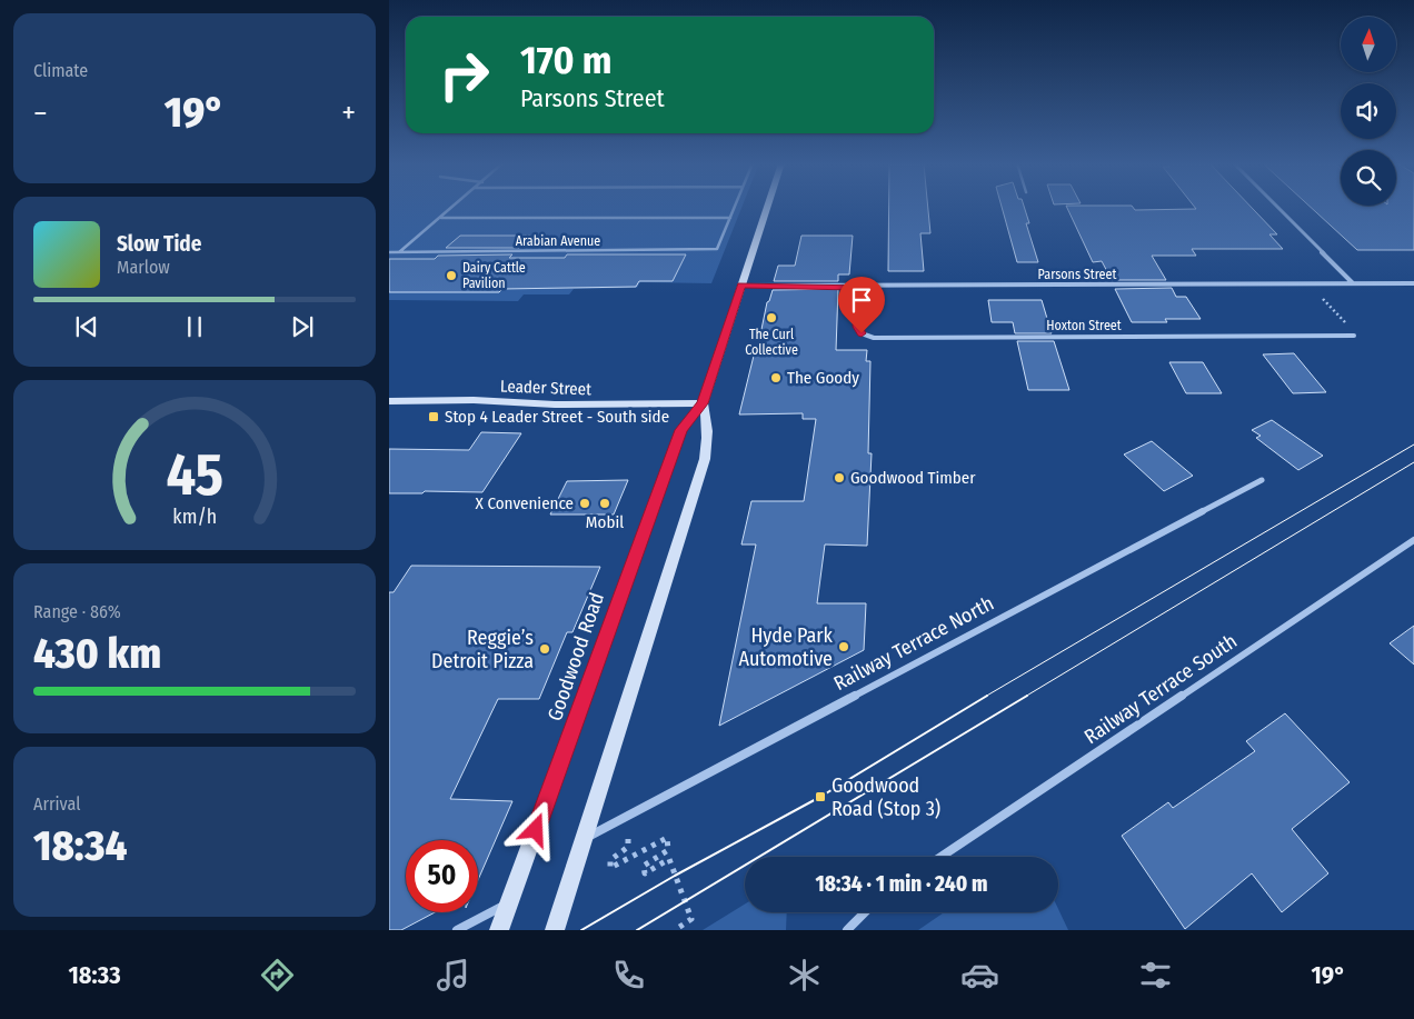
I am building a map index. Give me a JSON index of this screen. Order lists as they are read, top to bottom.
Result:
{
  "streets": {
    "main road": ["Leader Street", "Goodwood Road"],
    "street": [
      "Arabian Avenue",
      "Parsons Street",
      "Hoxton Street",
      "Railway Terrace North",
      "Railway Terrace South"
    ]
  },
  "crossings": [
    ["Parsons Street", "Hoxton Street"],
    ["Parsons Street", "Goodwood Road"],
    ["Leader Street", "Goodwood Road"],
    ["Railway Terrace North", "Goodwood Road"]
  ],
  "places": {
    "other": [
      "Dairy Cattle Pavilion",
      "The Curl Collective",
      "The Goody",
      "Goodwood Timber",
      "X Convenience",
      "Mobil",
      "Hyde Park Automotive",
      "Reggie’s Detroit Pizza"
    ],
    "transit": ["Stop 4 Leader Street - South side", "Goodwood Road (Stop 3)"]
  },
  "north": "top",
  "page": {
    "tile": [
      "Climate",
      ["Range · 86%", "430 km"],
      ["Arrival", "18:34"]
    ],
    "turn": ["170 m", "Parsons Street"],
    "heat": ["−", "19°", "+"],
    "song": ["Slow Tide", "Marlow"],
    "limit": "50",
    "trip": "18:34 · 1 min · 240 m",
    "tabs": ["18:33", "19°"],
    "gauge": ["45", "km/h"]
  }
}
